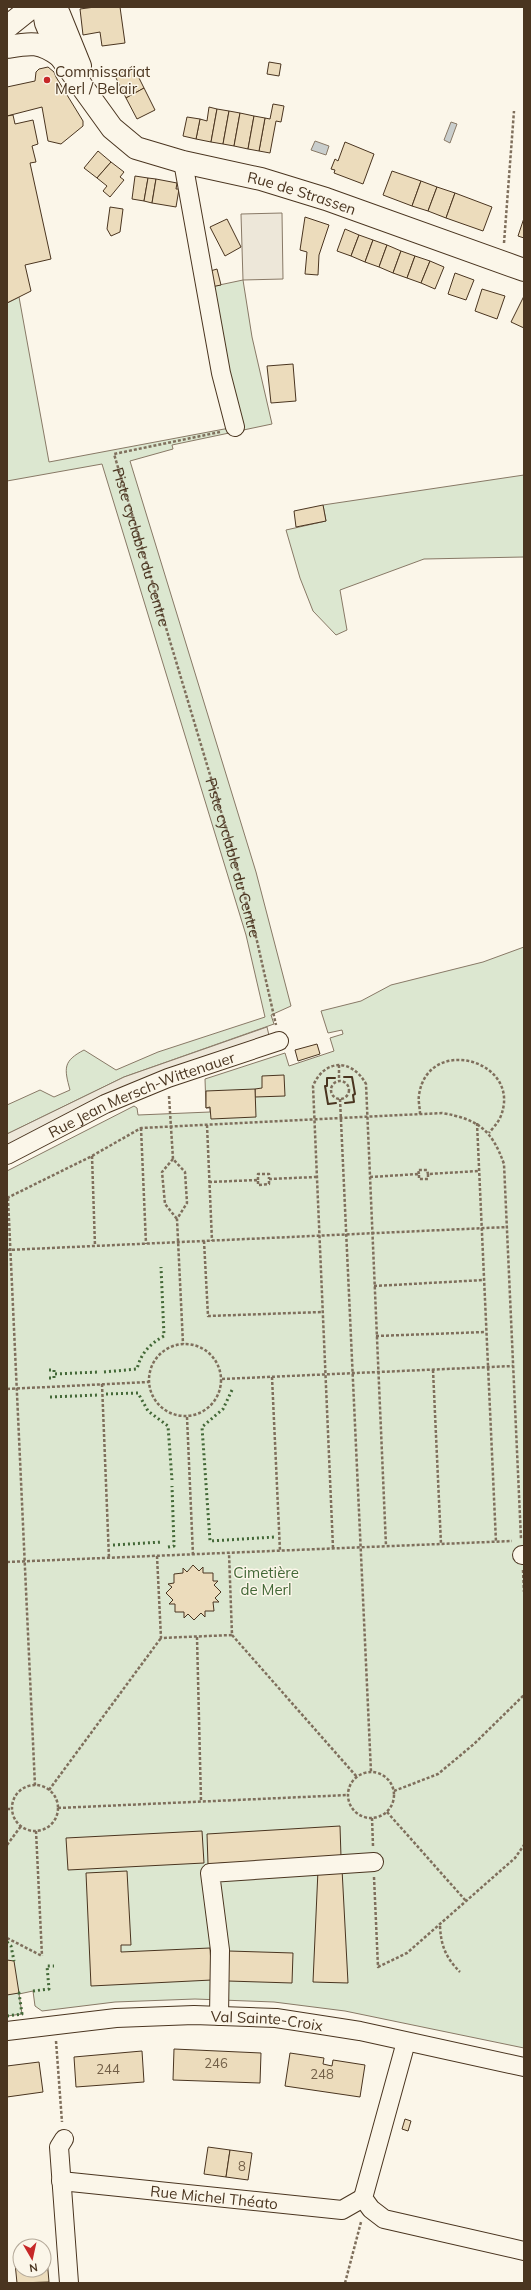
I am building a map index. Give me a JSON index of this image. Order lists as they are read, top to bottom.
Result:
{
  "streets": {
    "main road": ["Rue de Strassen"],
    "street": ["Rue Jean Mersch-Wittenauer", "Val Sainte-Croix", "Rue Michel Théato"],
    "path": ["Piste cyclable du Centre"]
  },
  "parks": ["Cimetière de Merl"],
  "places": ["Commissariat Merl / Belair"],
  "house_numbers": [
    "246",
    "244",
    "248",
    "8"
  ],
  "north": "bottom"
}
